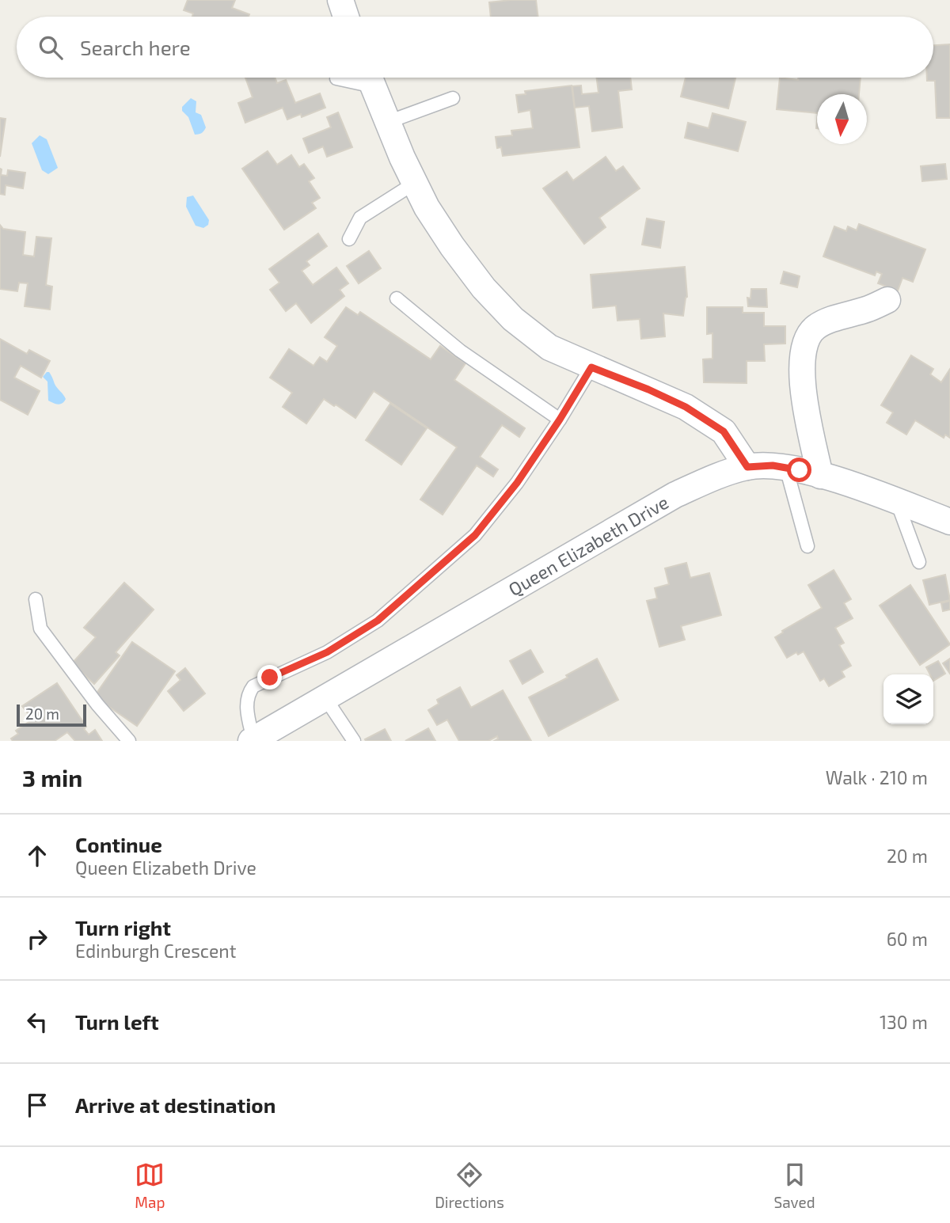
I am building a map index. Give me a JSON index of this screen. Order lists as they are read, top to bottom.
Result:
{
  "streets": {
    "street": ["Queen Elizabeth Drive"]
  },
  "scale_bar": "20 m",
  "north": "bottom",
  "page": {
    "search": "Search here",
    "scale": "20 m",
    "heading": ["3 min", "Walk · 210 m"],
    "list": [
      ["Continue", "Queen Elizabeth Drive", "20 m"],
      ["Turn right", "Edinburgh Crescent", "60 m"],
      ["Turn left", "130 m"],
      "Arrive at destination"
    ],
    "nav": ["Map", "Directions", "Saved"]
  }
}
